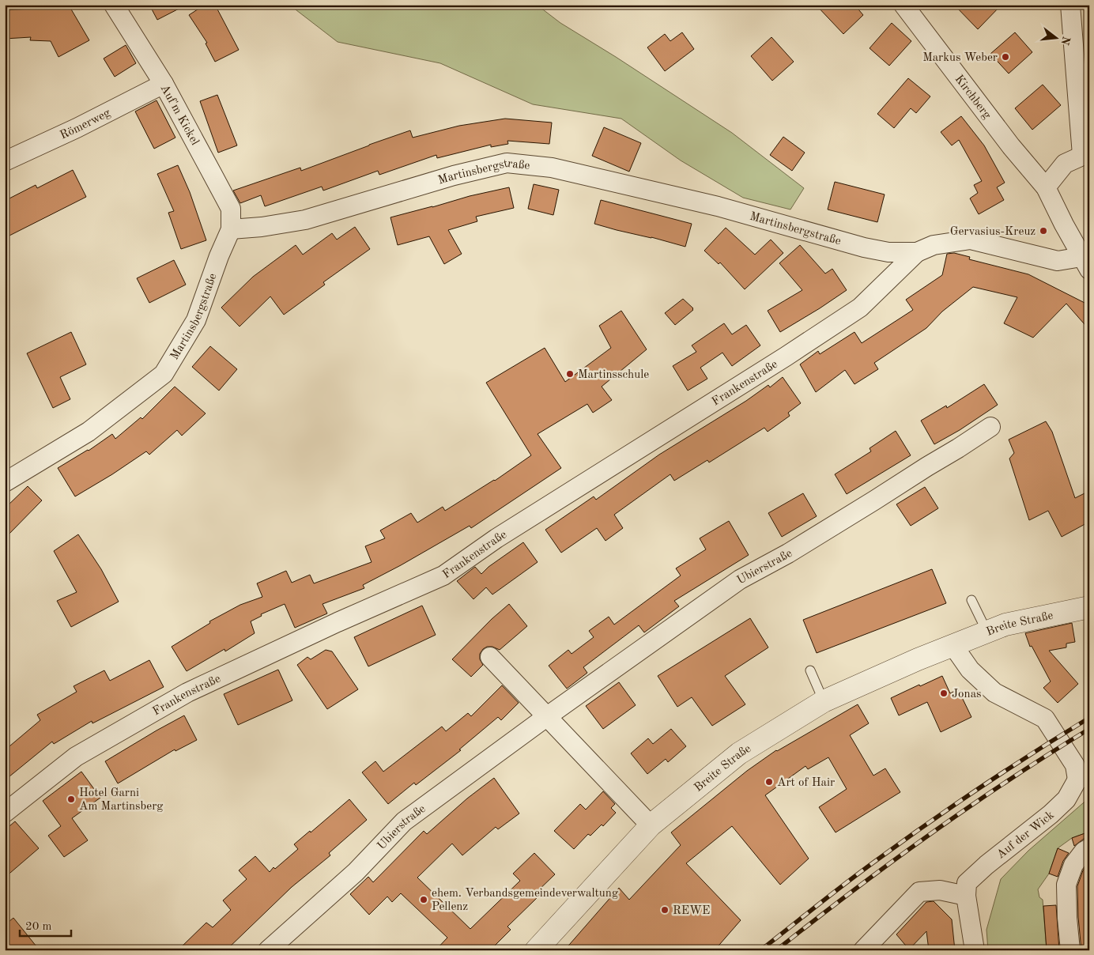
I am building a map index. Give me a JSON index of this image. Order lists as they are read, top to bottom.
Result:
{
  "streets": {
    "street": [
      "Kirchberg",
      "Auf'm Kickel",
      "Römerweg",
      "Martinsbergstraße",
      "Frankenstraße",
      "Ubierstraße",
      "Breite Straße",
      "Auf der Wick"
    ]
  },
  "crossings": [
    ["Kirchberg", "Martinsbergstraße"],
    ["Auf'm Kickel", "Römerweg"],
    ["Auf'm Kickel", "Martinsbergstraße"],
    ["Martinsbergstraße", "Frankenstraße"]
  ],
  "places": [
    "Markus Weber",
    "Gervasius-Kreuz",
    "Martinsschule",
    "Jonas",
    "Art of Hair",
    "Hotel Garni Am Martinsberg",
    "ehem. Verbandsgemeindeverwaltung Pellenz",
    "REWE"
  ],
  "scale_bar": "20 m",
  "north": "right"
}
